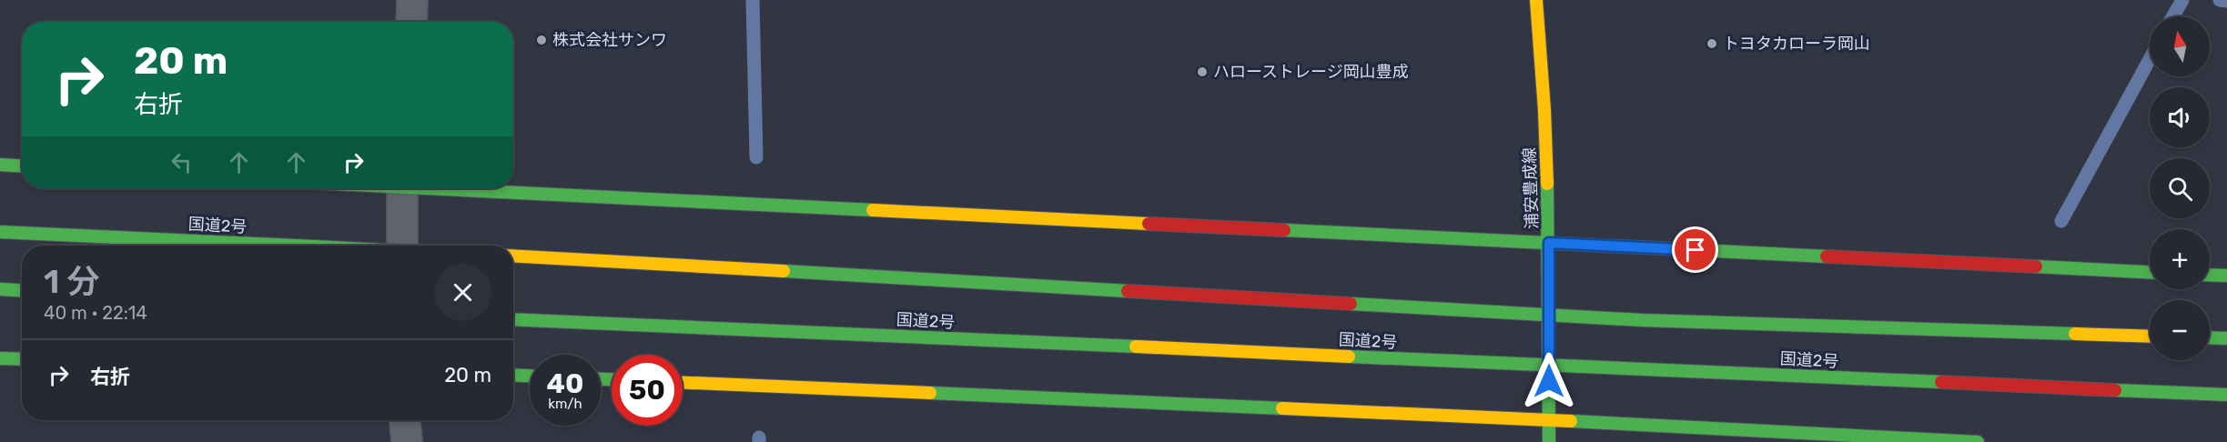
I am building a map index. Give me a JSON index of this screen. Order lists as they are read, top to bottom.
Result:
{
  "streets": {
    "main road": ["浦安豊成線", "国道2号"]
  },
  "places": ["株式会社サンワ", "トヨタカローラ岡山", "ハローストレージ岡山豊成"],
  "north": "top",
  "page": {
    "map_buttons": ["+", "−"],
    "turn": ["20 m", "右折"],
    "heading": ["1 分", "40 m · 22:14"],
    "list": [
      {
        "name": "右折",
        "value": "20 m"
      }
    ],
    "speed": "40 km/h",
    "limit": "50"
  }
}
